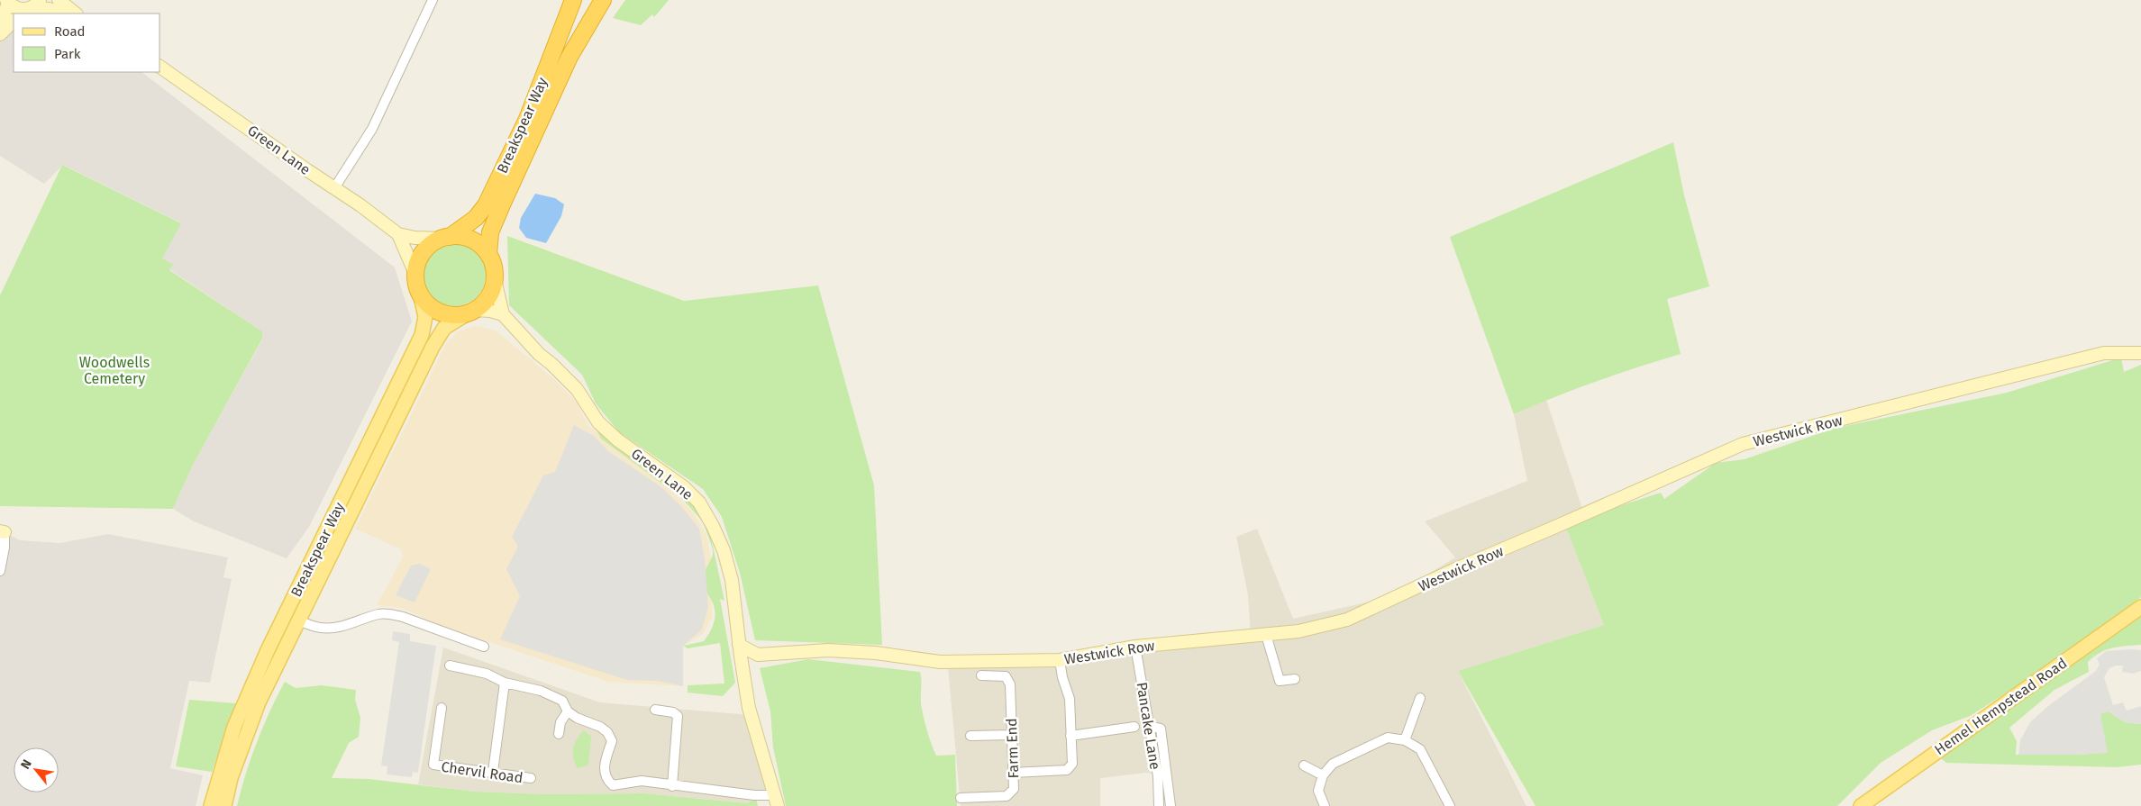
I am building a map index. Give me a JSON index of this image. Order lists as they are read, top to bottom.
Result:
{
  "streets": {
    "highway": ["Breakspear Way"],
    "main road": ["Hemel Hempstead Road"],
    "street": [
      "Green Lane",
      "Westwick Row",
      "Pancake Lane",
      "Farm End",
      "Chervil Road"
    ]
  },
  "crossings": [
    ["Breakspear Way", "Green Lane"],
    ["Westwick Row", "Pancake Lane"]
  ],
  "parks": ["Woodwells Cemetery"],
  "legend": ["Road", "Park"],
  "north": "top left"
}
